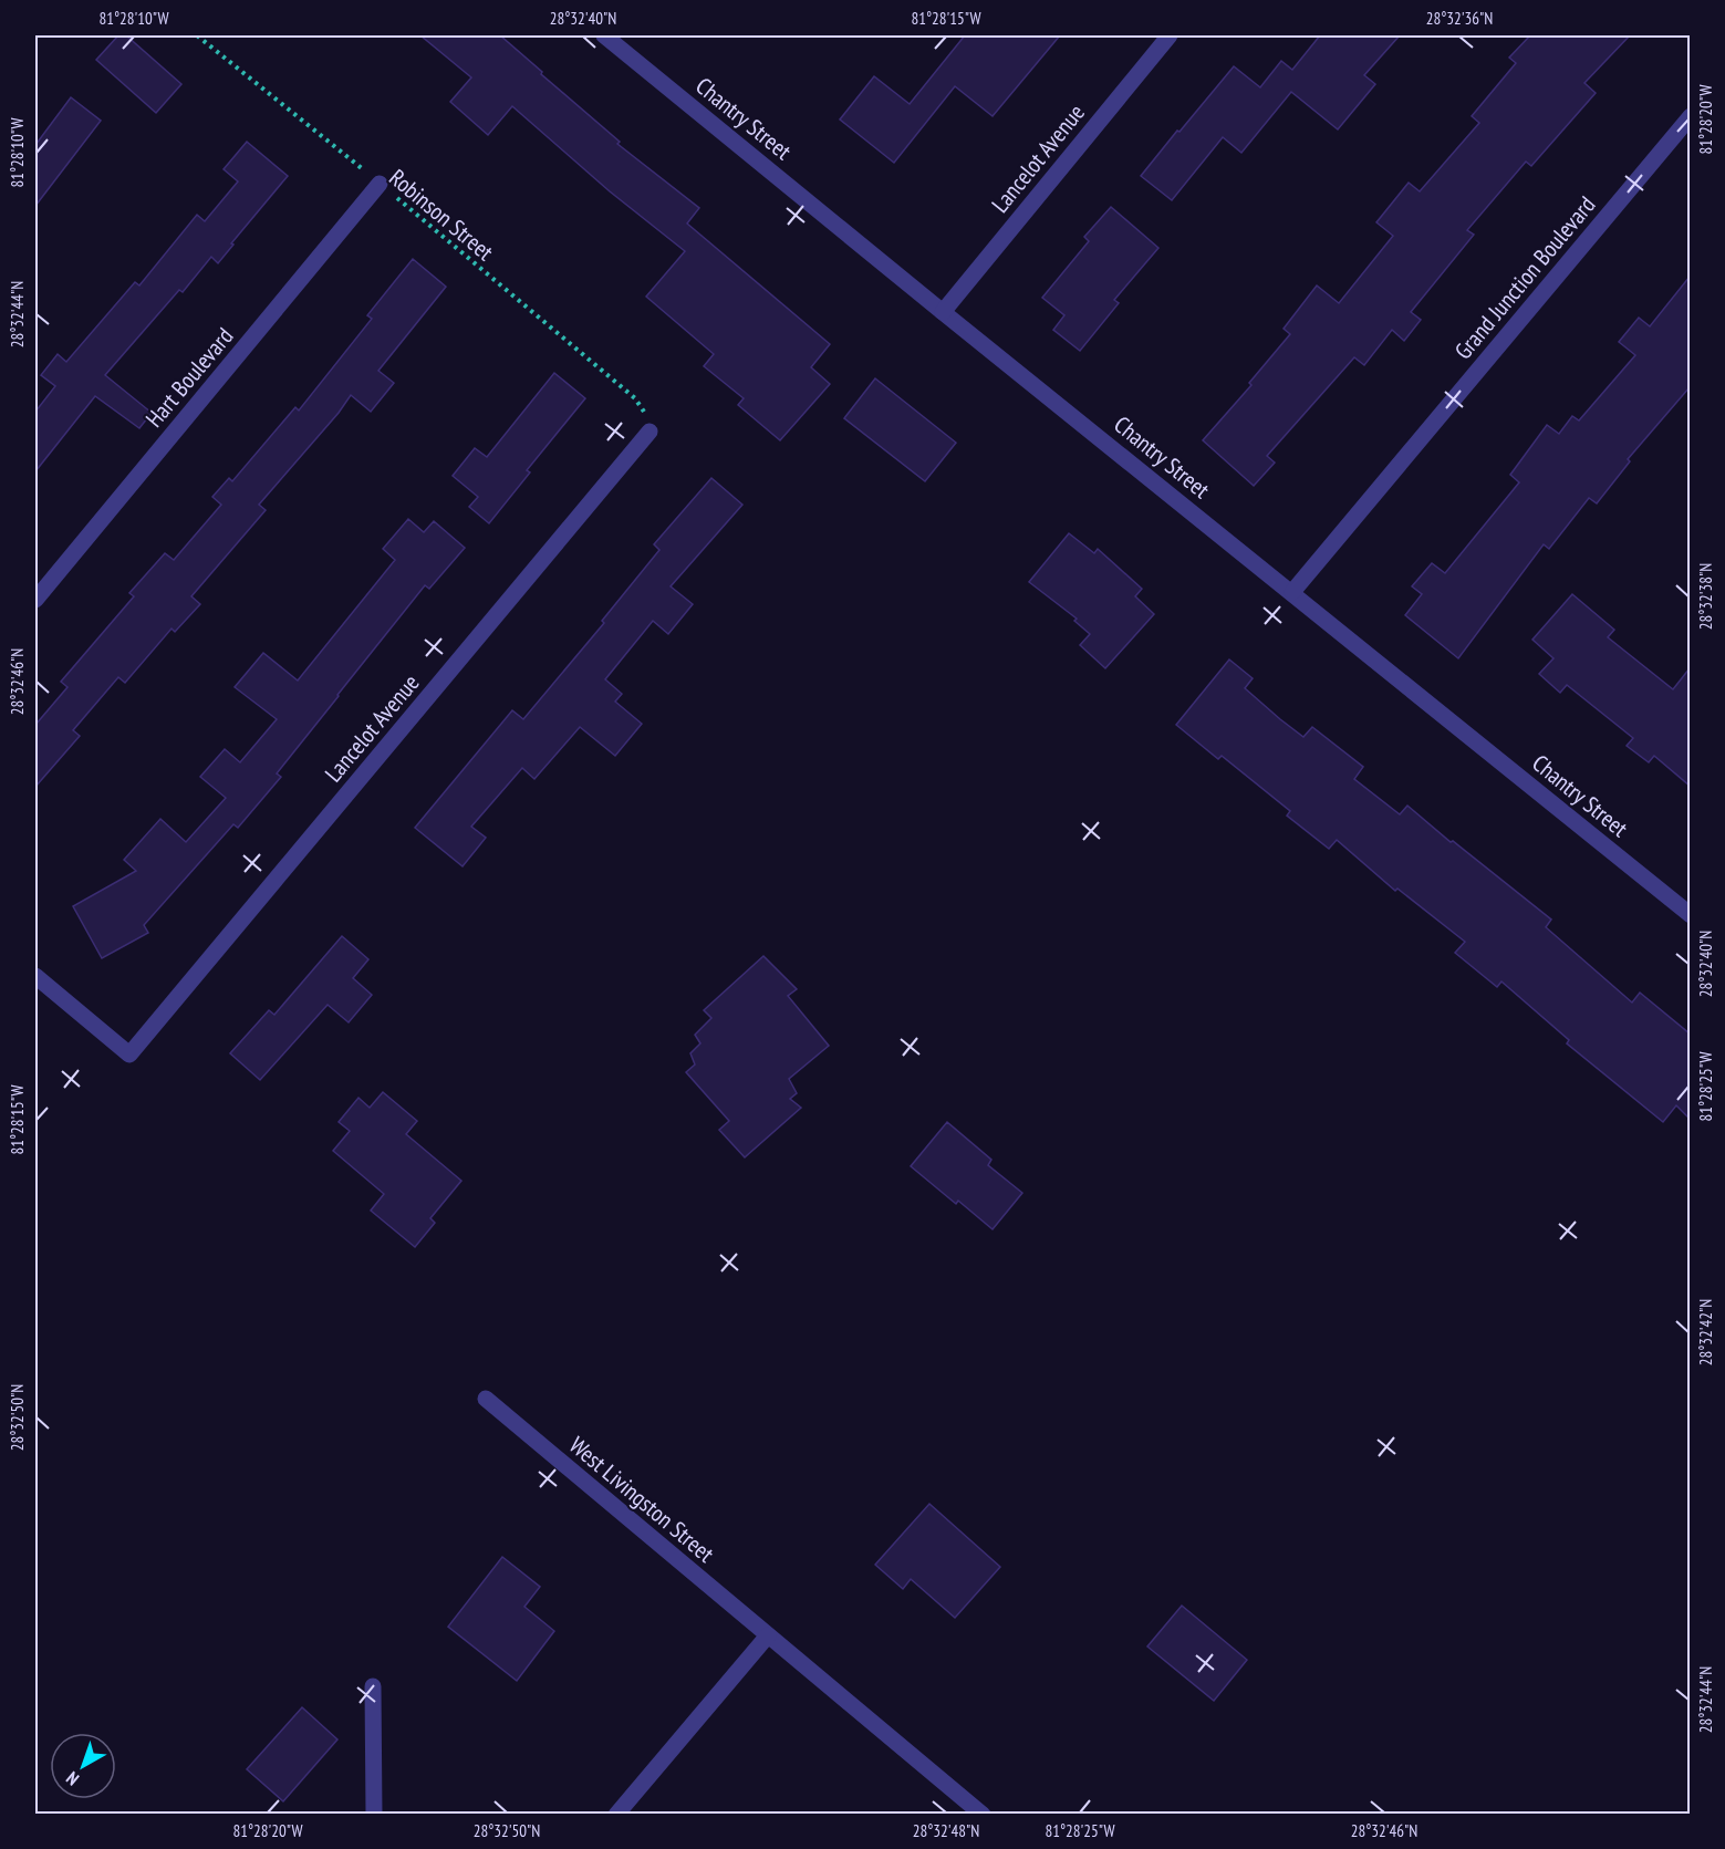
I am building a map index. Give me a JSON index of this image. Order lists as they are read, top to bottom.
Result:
{
  "streets": {
    "street": [
      "Chantry Street",
      "Lancelot Avenue",
      "Grand Junction Boulevard",
      "Hart Boulevard",
      "West Livingston Street"
    ],
    "path": ["Robinson Street"]
  },
  "crossings": [
    ["Chantry Street", "Lancelot Avenue"],
    ["Chantry Street", "Grand Junction Boulevard"],
    ["Lancelot Avenue", "Robinson Street"],
    ["Robinson Street", "Hart Boulevard"]
  ],
  "north": "bottom left",
  "coordinates": [
    "81°28'10\"W",
    "28°32'40\"N",
    "81°28'15\"W",
    "28°32'36\"N",
    "81°28'20\"W",
    "28°32'44\"N",
    "28°32'38\"N",
    "28°32'46\"N",
    "81°28'25\"W",
    "28°32'42\"N",
    "28°32'50\"N",
    "28°32'48\"N"
  ]
}
